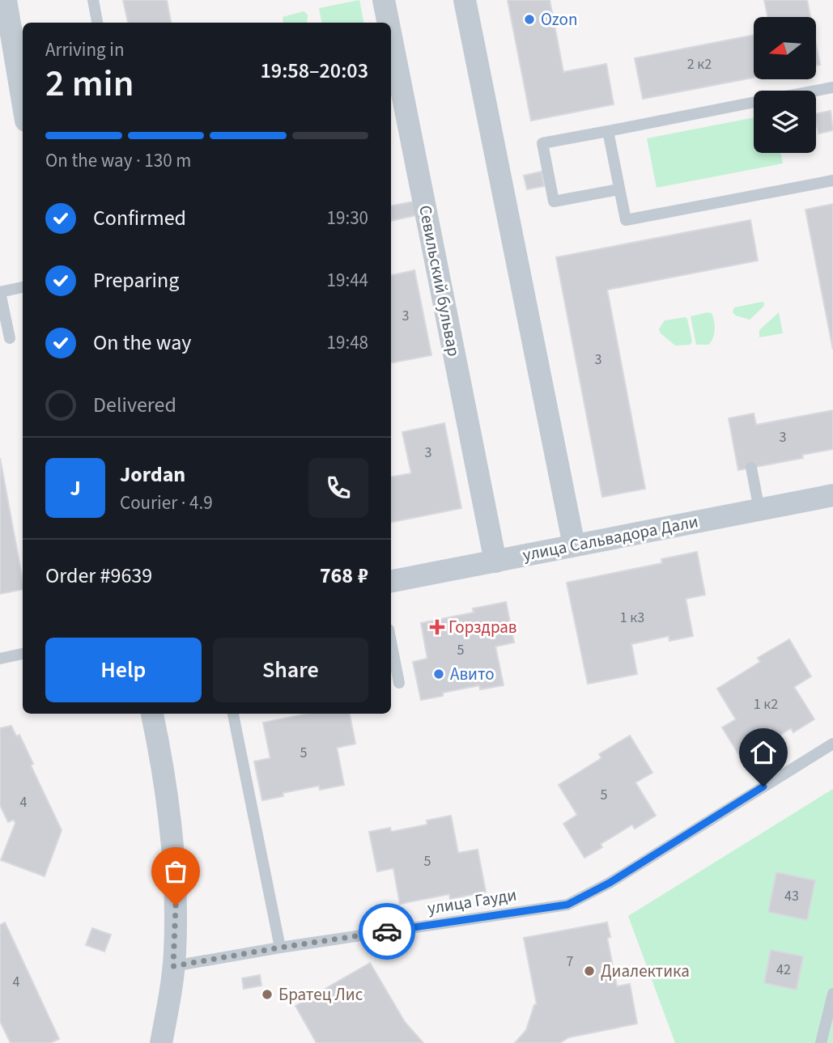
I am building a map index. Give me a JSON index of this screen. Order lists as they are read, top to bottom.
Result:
{
  "streets": {
    "street": ["Севильский бульвар", "улица Сальвадора Дали"],
    "lane": ["улица Гауди"]
  },
  "crossings": [
    ["Севильский бульвар", "улица Сальвадора Дали"]
  ],
  "places": {
    "other": [
      "Ozon",
      "Авито",
      "Диалектика",
      "Братец Лис"
    ],
    "health": ["Горздрав"]
  },
  "house_numbers": [
    "2 к2",
    "3",
    "3",
    "3",
    "3",
    "1 к3",
    "5",
    "1 к2",
    "5",
    "5",
    "4",
    "5",
    "43",
    "7",
    "42",
    "4"
  ],
  "north": "left",
  "page": {
    "heading": ["2 min", "Arriving in", "19:58–20:03"],
    "panel": [
      "Jordan",
      "Courier · 4.9",
      "Order #9639",
      "768 ₽"
    ],
    "bar": "On the way · 130 m",
    "list": [
      ["Confirmed", "19:30"],
      ["Preparing", "19:44"],
      ["On the way", "19:48"],
      "Delivered"
    ],
    "round": "J",
    "buttons": ["Help", "Share"]
  }
}
